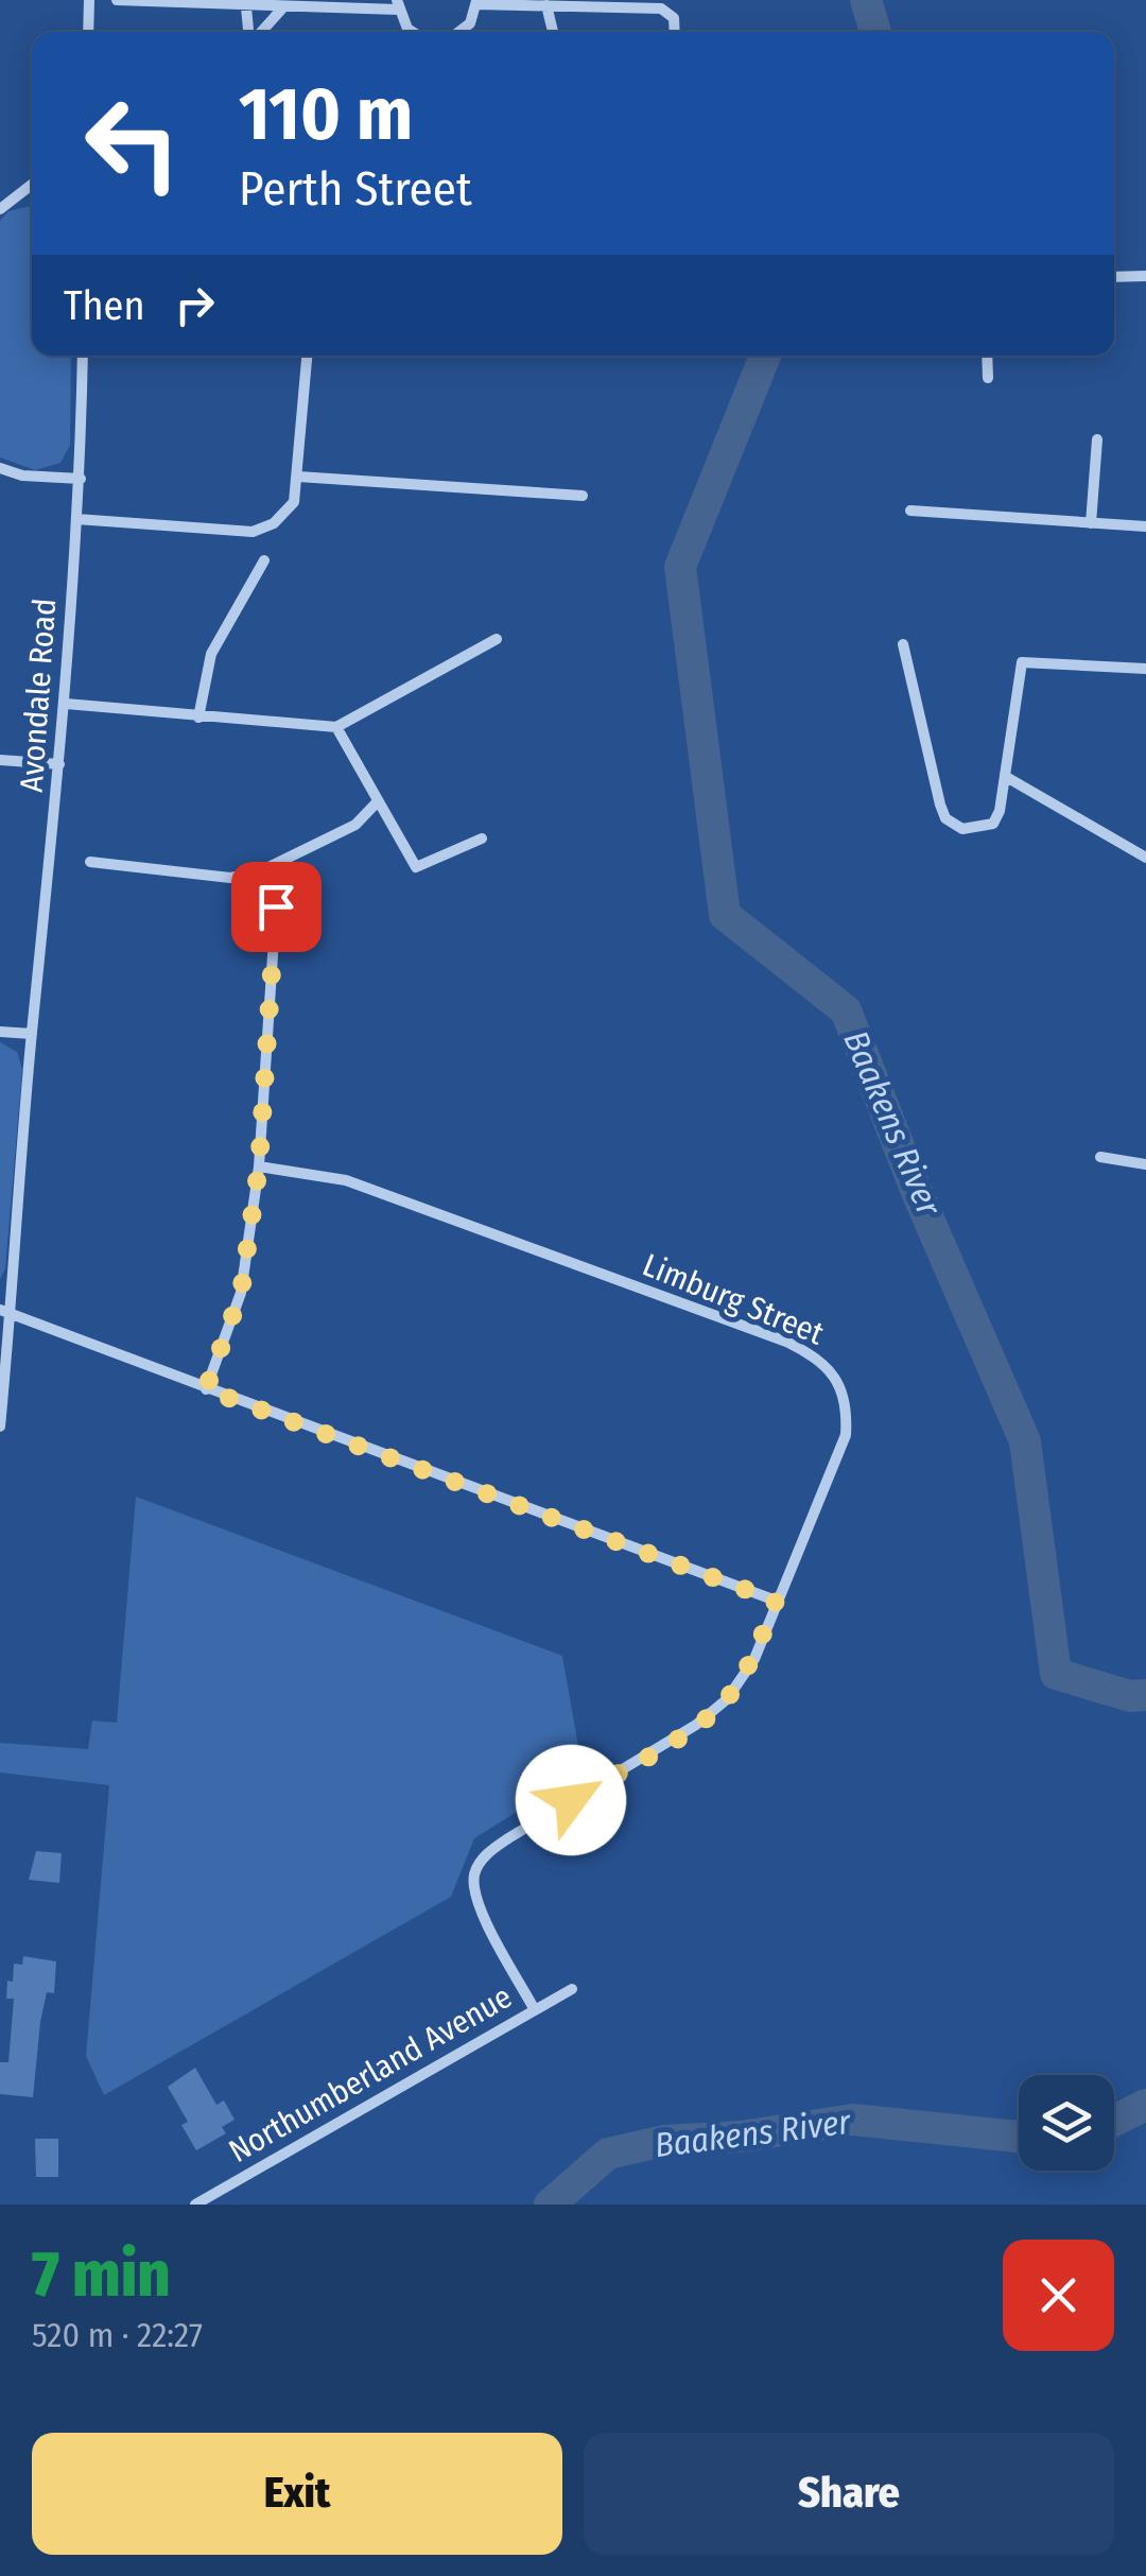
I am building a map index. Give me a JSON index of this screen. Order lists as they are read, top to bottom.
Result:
{
  "streets": {
    "street": ["Avondale Road", "Limburg Street", "Northumberland Avenue"]
  },
  "crossings": [
    ["Limburg Street", "Northumberland Avenue"]
  ],
  "water": ["Baakens River"],
  "page": {
    "turn": ["110 m", "Perth Street"],
    "then": "Then",
    "heading": ["7 min", "520 m · 22:27"],
    "buttons": ["Exit", "Share"]
  }
}
